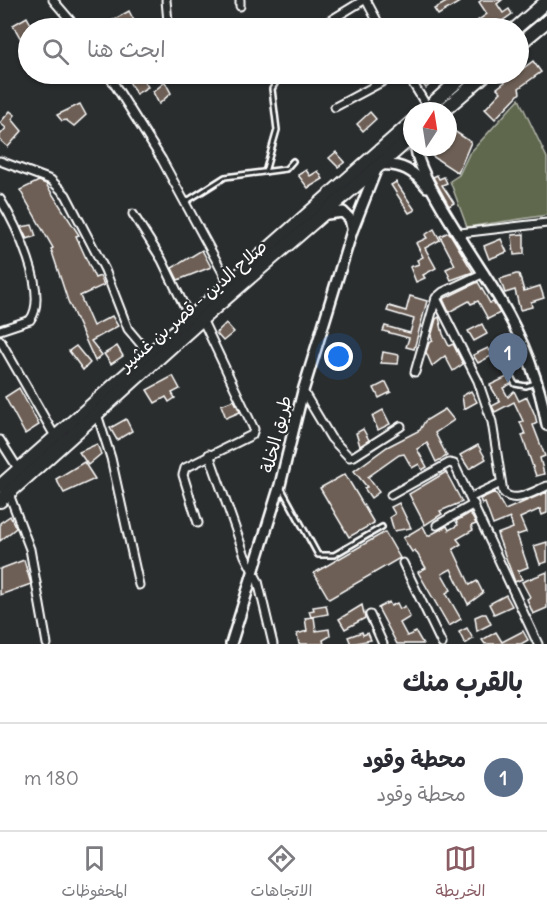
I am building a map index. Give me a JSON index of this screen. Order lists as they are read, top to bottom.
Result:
{
  "streets": {
    "highway": ["صلاح الدين - قصر بن غشير"],
    "street": ["طريق الخلة"]
  },
  "crossings": [
    ["صلاح الدين - قصر بن غشير", "طريق الخلة"]
  ],
  "north": "top",
  "page": {
    "search": "ابحث هنا",
    "pins": "1",
    "heading": "بالقرب منك",
    "list": [
      {
        "mark": "1",
        "name": "محطة وقود",
        "note": "محطة وقود",
        "value": "180 m"
      }
    ],
    "nav": ["الخريطة", "الاتجاهات", "المحفوظات"]
  }
}
